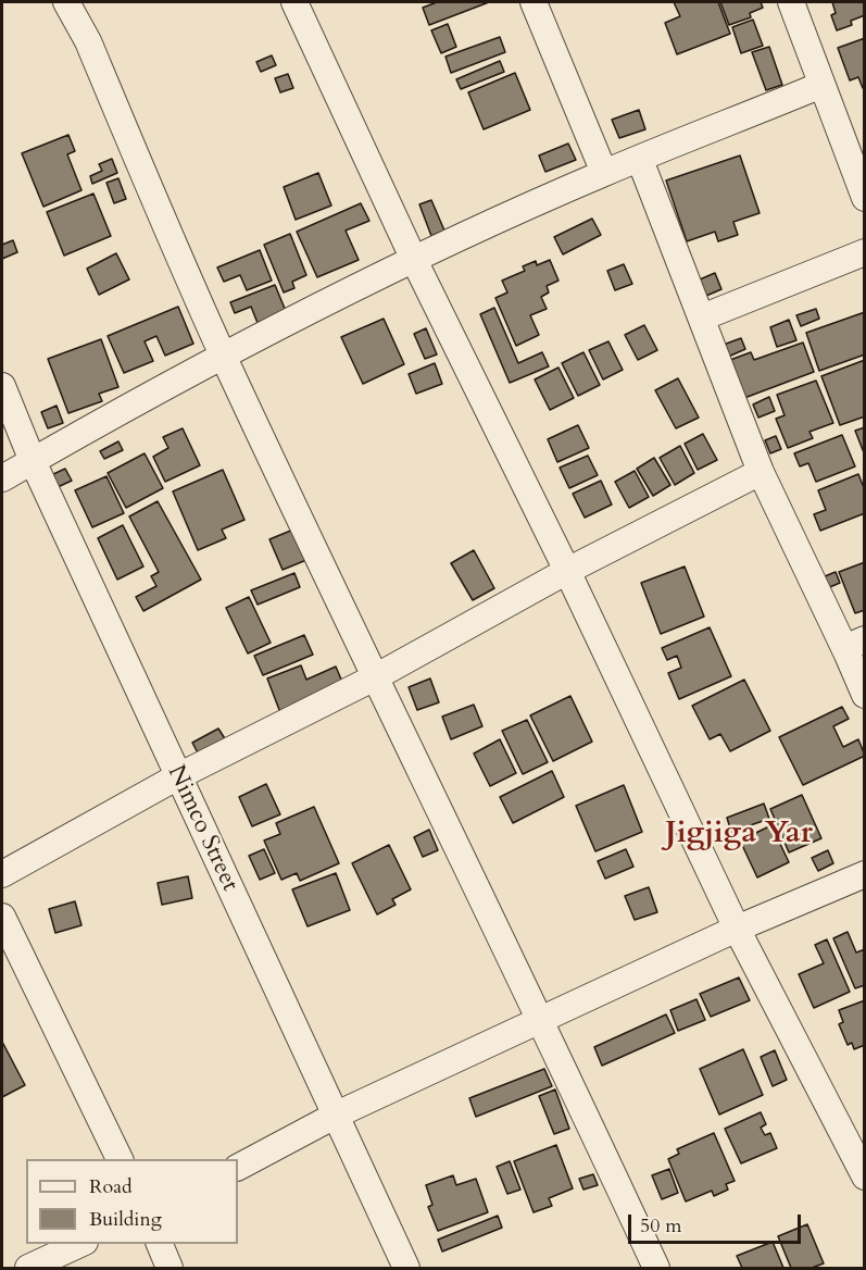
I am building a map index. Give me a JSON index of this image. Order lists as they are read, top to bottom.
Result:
{
  "streets": {
    "street": ["Nimco Street"]
  },
  "districts": ["Jigjiga Yar"],
  "legend": ["Road", "Building"],
  "scale_bar": "50 m"
}
